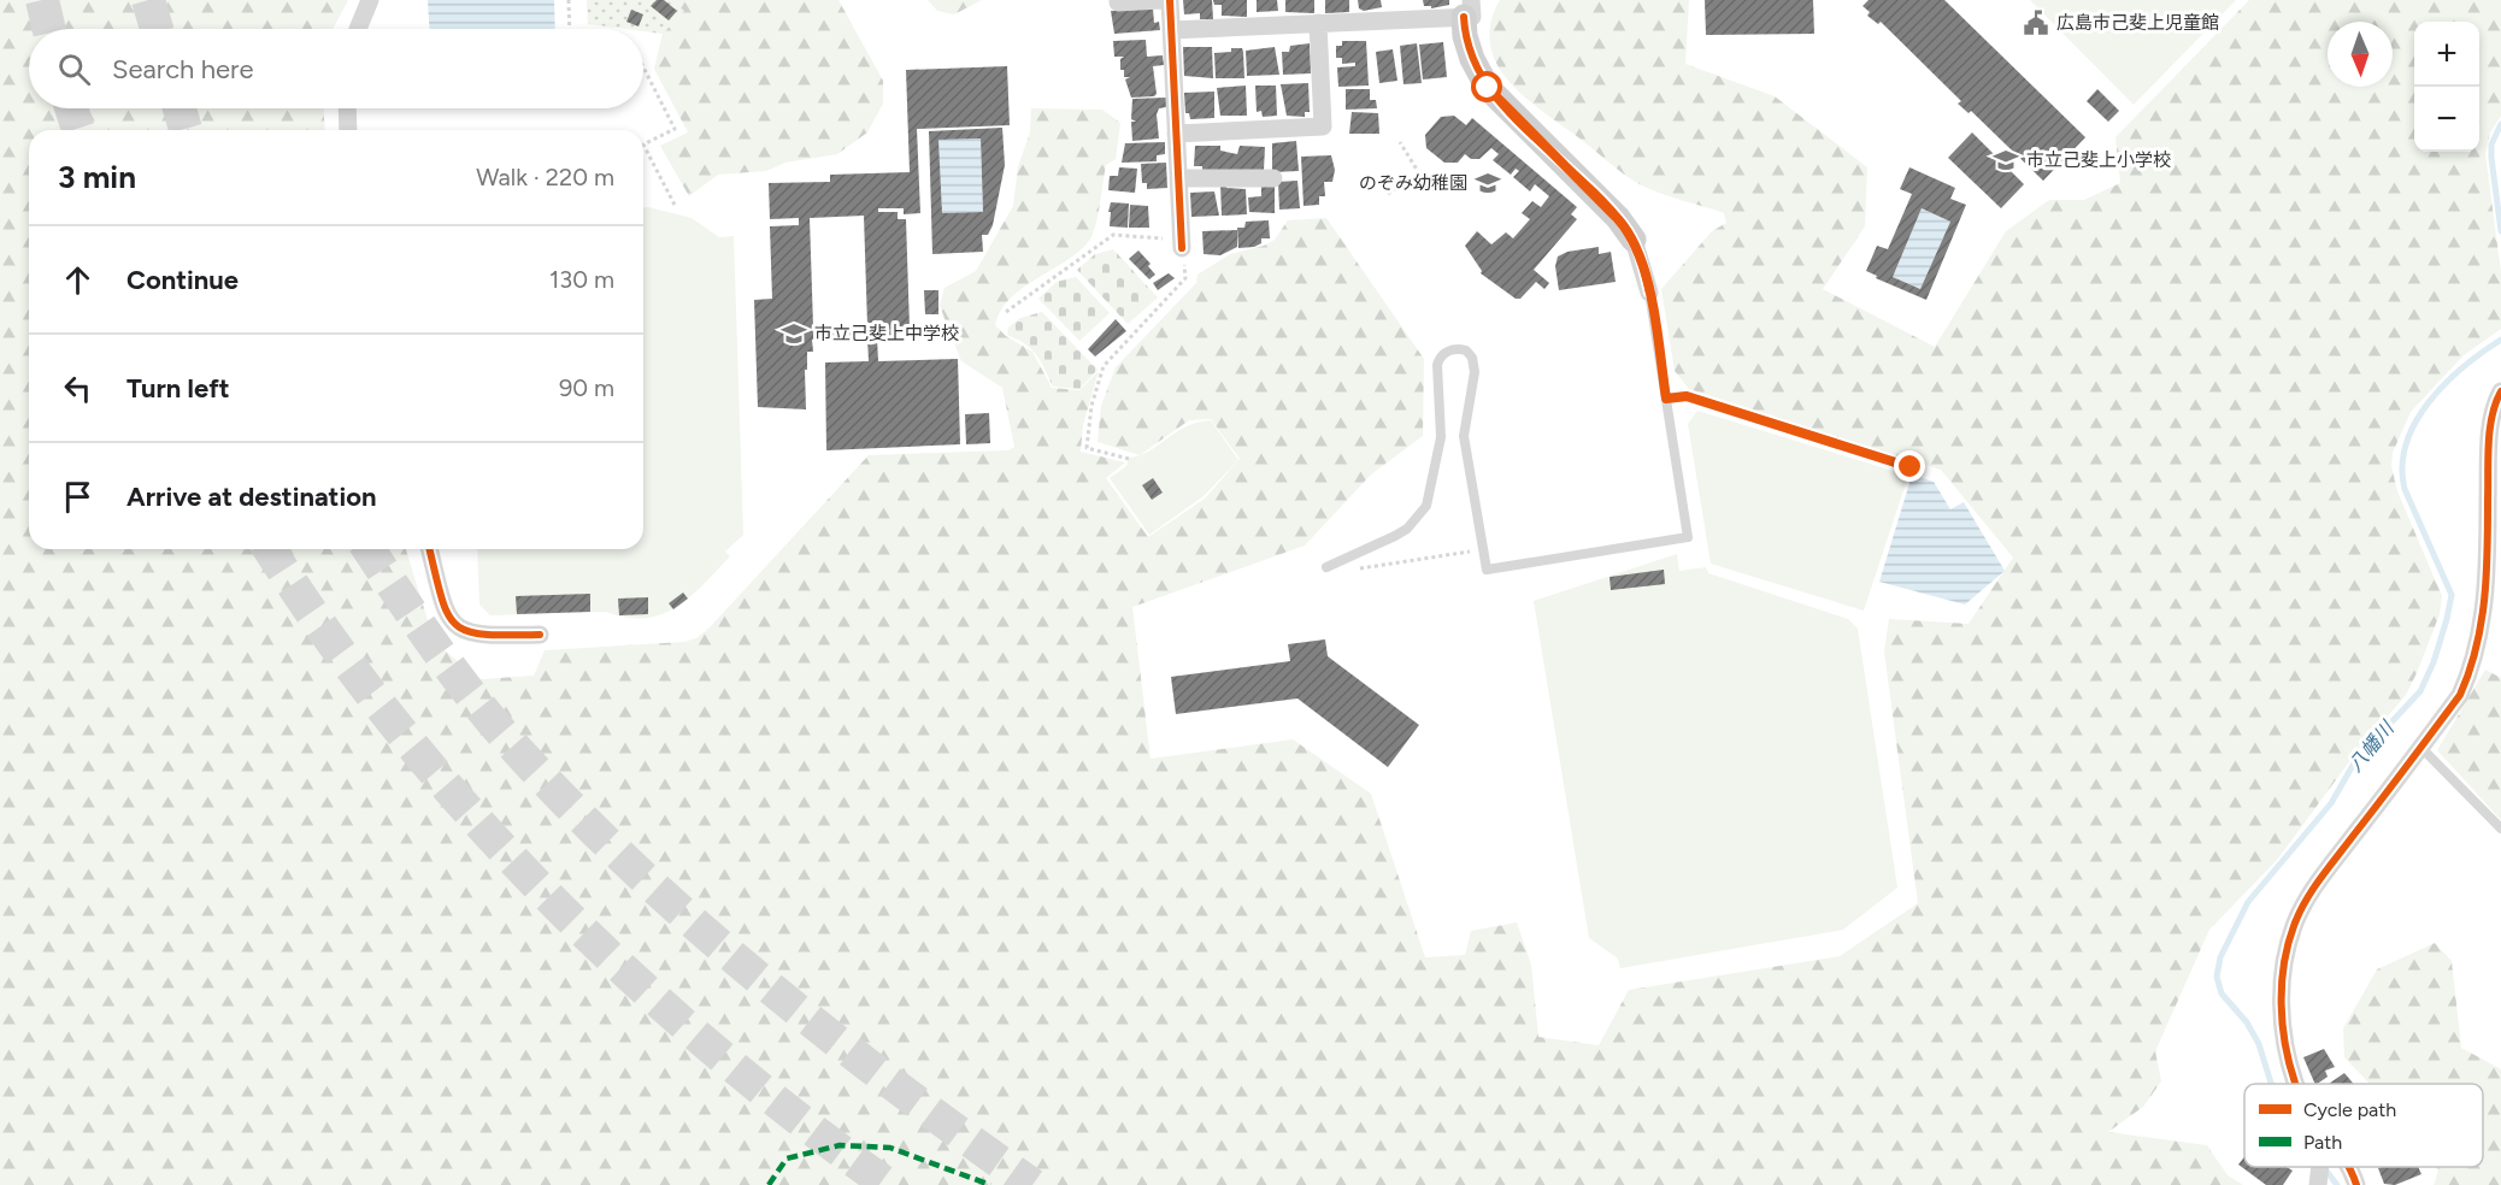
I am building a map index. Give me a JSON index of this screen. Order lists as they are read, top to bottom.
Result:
{
  "water": ["八幡川"],
  "places": {
    "public building": ["広島市己斐上児童館"],
    "school or university": ["市立己斐上小学校", "のぞみ幼稚園", "市立己斐上中学校"]
  },
  "legend": ["Cycle path", "Path"],
  "north": "bottom",
  "page": {
    "map_buttons": ["+", "−"],
    "search": "Search here",
    "heading": ["3 min", "Walk · 220 m"],
    "list": [
      ["Continue", "130 m"],
      ["Turn left", "90 m"],
      "Arrive at destination"
    ]
  }
}
